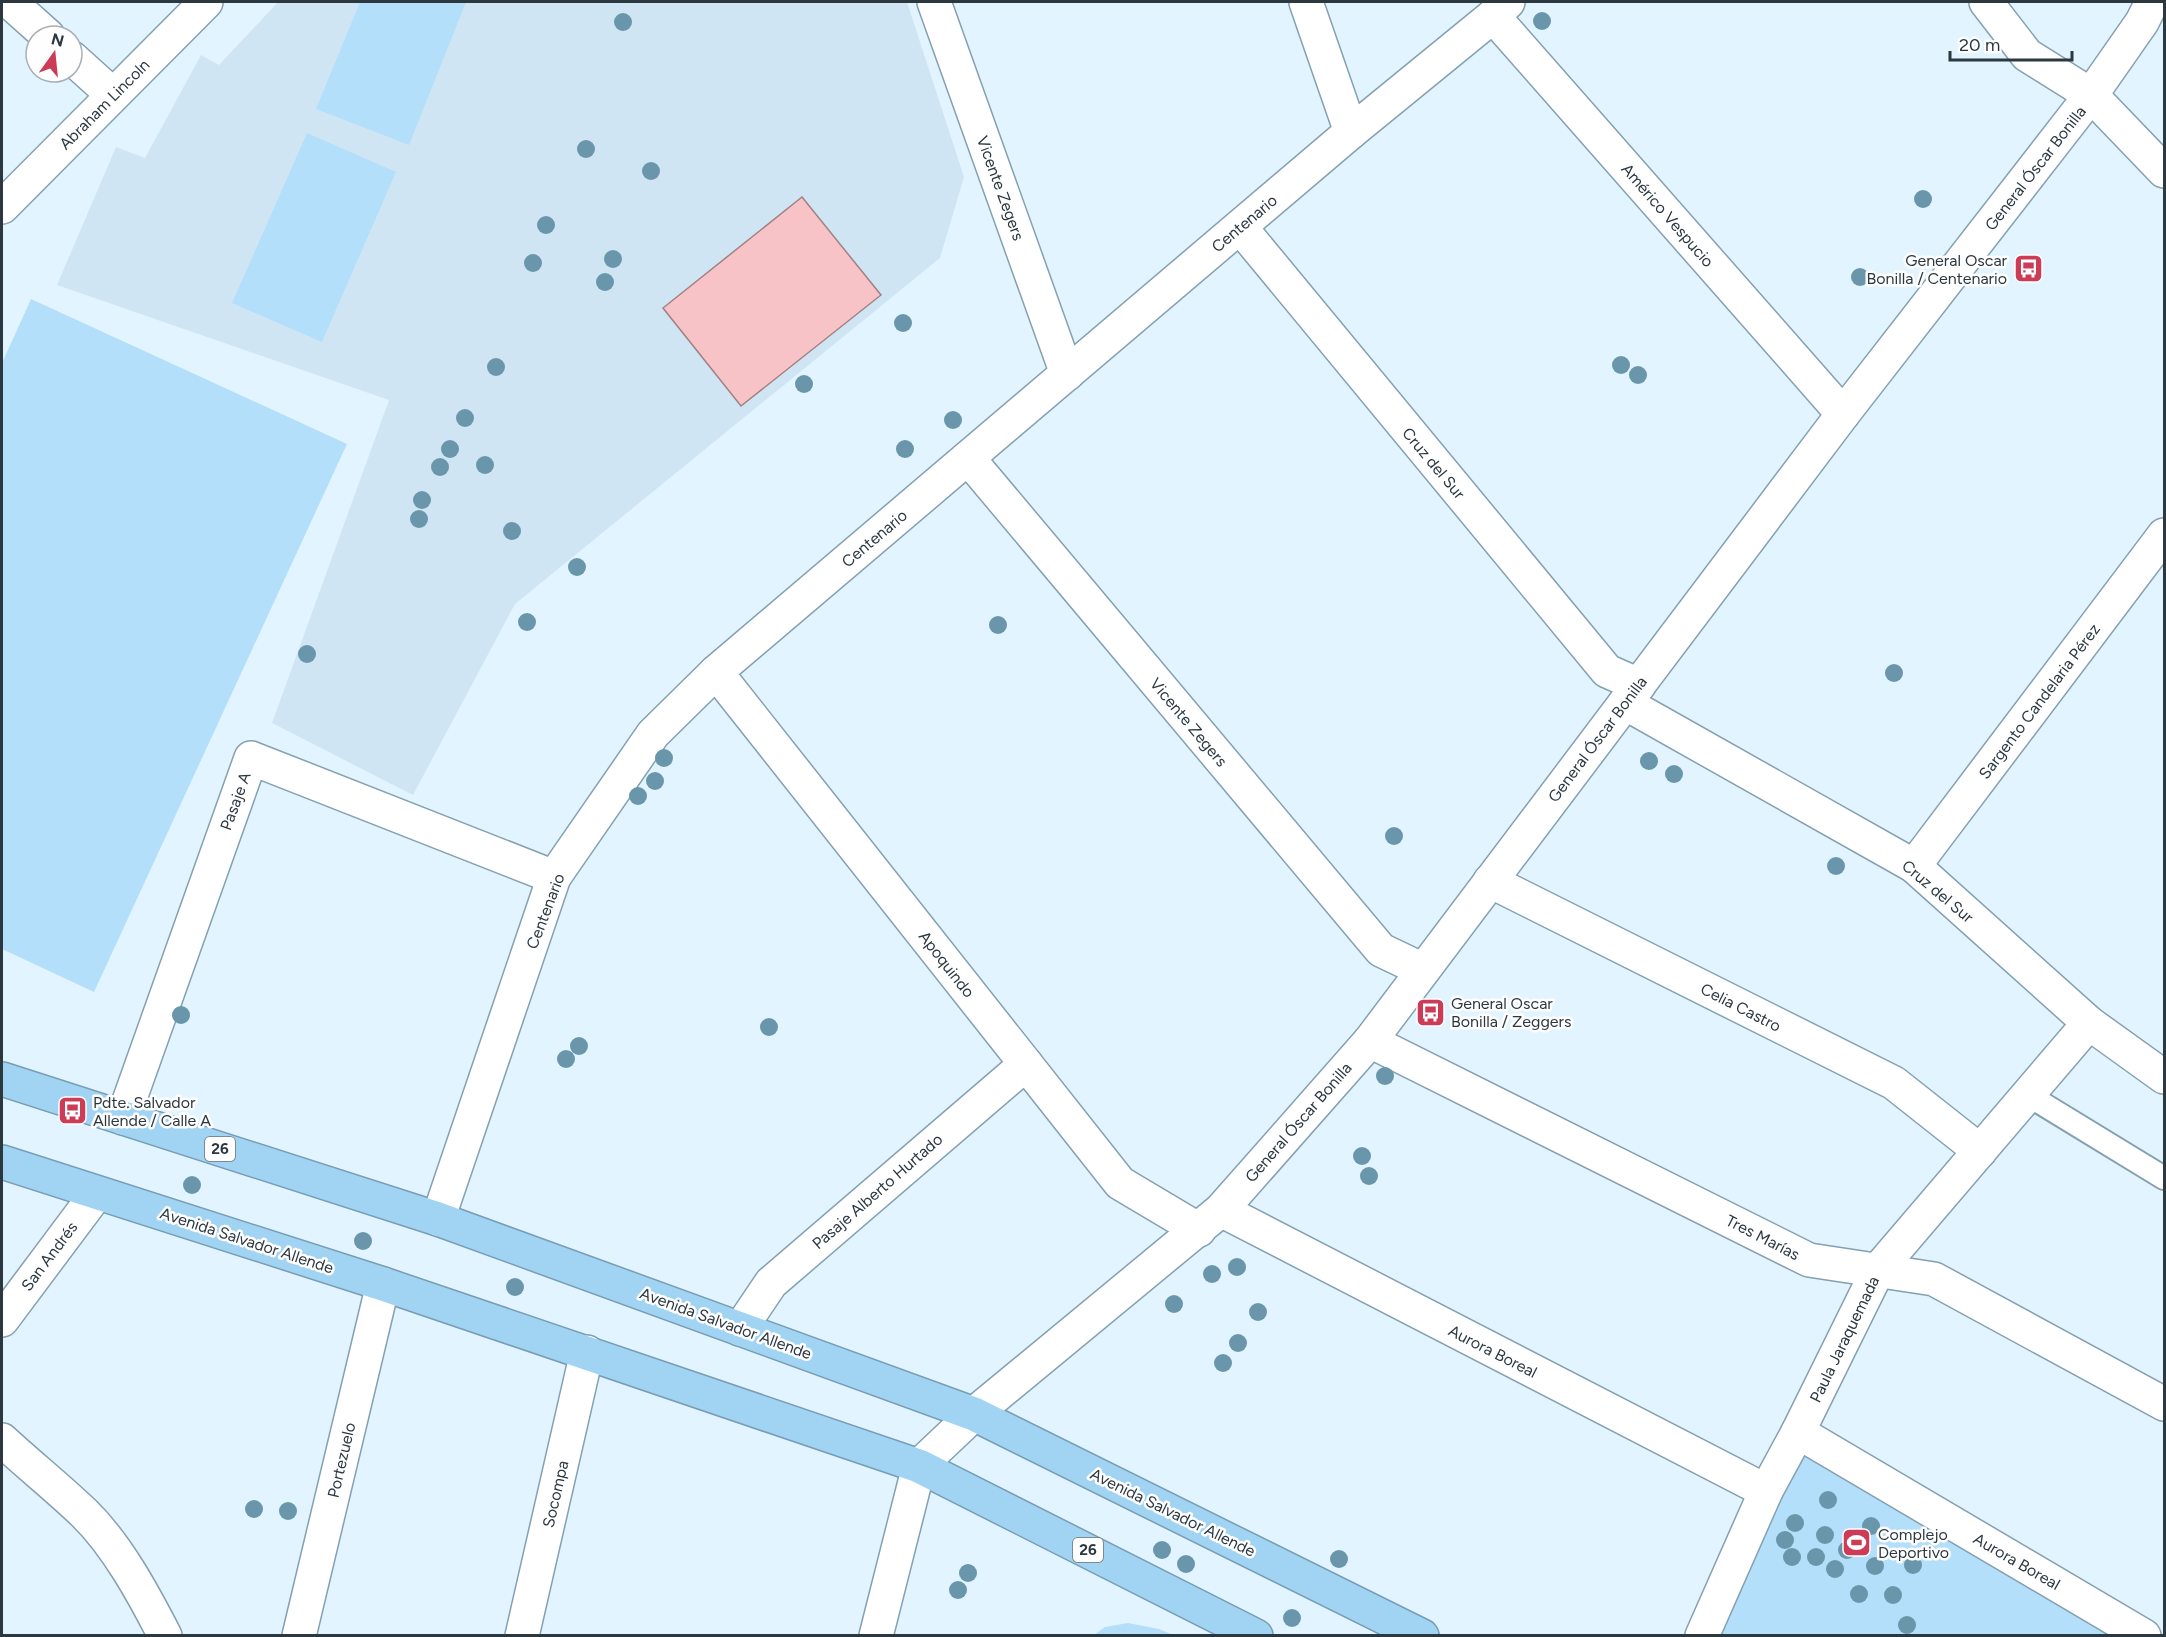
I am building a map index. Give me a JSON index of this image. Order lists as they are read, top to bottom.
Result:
{
  "streets": {
    "highway": ["26", "Avenida Salvador Allende"],
    "street": [
      "Abraham Lincoln",
      "General Óscar Bonilla",
      "Vicente Zegers",
      "Américo Vespucio",
      "Centenario",
      "Cruz del Sur",
      "Sargento Candelaria Pérez",
      "Pasaje A",
      "Apoquindo",
      "Celia Castro",
      "Pasaje Alberto Hurtado",
      "Tres Marías",
      "San Andrés",
      "Paula Jaraquemada",
      "Aurora Boreal",
      "Portezuelo",
      "Socompa"
    ]
  },
  "crossings": [
    ["General Óscar Bonilla", "Vicente Zegers"],
    ["General Óscar Bonilla", "Américo Vespucio"],
    ["General Óscar Bonilla", "Cruz del Sur"],
    ["General Óscar Bonilla", "Apoquindo"],
    ["General Óscar Bonilla", "Celia Castro"],
    ["General Óscar Bonilla", "Tres Marías"],
    ["General Óscar Bonilla", "Avenida Salvador Allende"],
    ["General Óscar Bonilla", "Aurora Boreal"],
    ["Vicente Zegers", "Centenario"],
    ["Américo Vespucio", "Centenario"],
    ["Centenario", "Cruz del Sur"],
    ["Centenario", "Pasaje A"],
    ["Centenario", "Apoquindo"],
    ["Centenario", "Avenida Salvador Allende"],
    ["Cruz del Sur", "Sargento Candelaria Pérez"],
    ["Cruz del Sur", "Paula Jaraquemada"],
    ["Pasaje A", "Avenida Salvador Allende"],
    ["Apoquindo", "Pasaje Alberto Hurtado"],
    ["Apoquindo", "Aurora Boreal"],
    ["Celia Castro", "Paula Jaraquemada"],
    ["Pasaje Alberto Hurtado", "Avenida Salvador Allende"],
    ["Tres Marías", "Paula Jaraquemada"],
    ["Avenida Salvador Allende", "San Andrés"],
    ["Avenida Salvador Allende", "Portezuelo"],
    ["Avenida Salvador Allende", "Socompa"],
    ["Paula Jaraquemada", "Aurora Boreal"]
  ],
  "places": {
    "bus stop": ["General Oscar Bonilla / Centenario", "General Oscar Bonilla / Zeggers", "Pdte. Salvador Allende / Calle A"],
    "sports": ["Complejo Deportivo"]
  },
  "scale_bar": "20 m",
  "north": "top"
}
